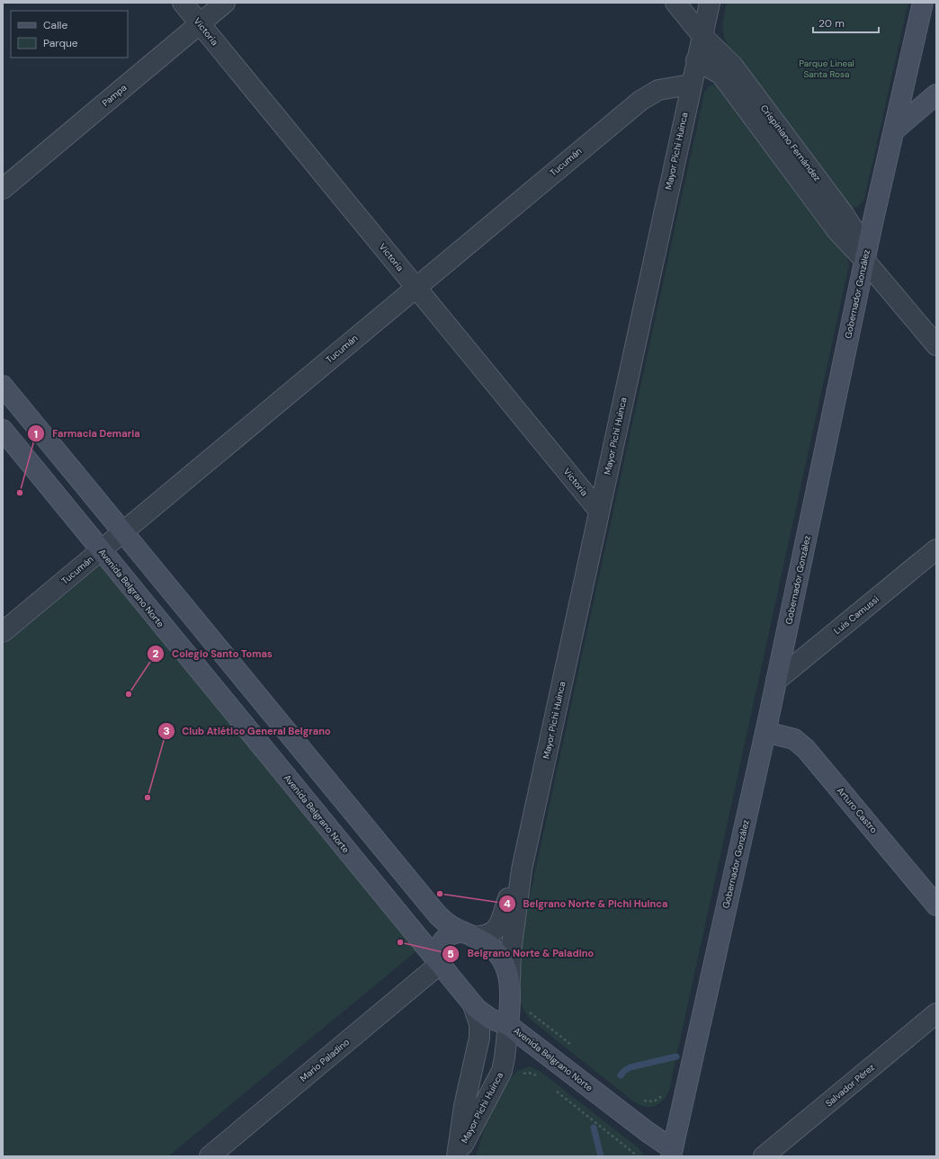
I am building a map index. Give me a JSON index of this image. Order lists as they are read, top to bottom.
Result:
{
  "streets": {
    "main road": [
      "Mayor Pichi Huinca",
      "Gobernador González",
      "Avenida Belgrano Norte",
      "Arturo Castro"
    ],
    "street": [
      "Victoria",
      "Pampa",
      "Crispiniano Fernández",
      "Tucumán",
      "Luis Camussi",
      "Mario Paladino",
      "Salvador Pérez"
    ]
  },
  "crossings": [
    ["Victoria", "Pampa"],
    ["Victoria", "Mayor Pichi Huinca"],
    ["Victoria", "Tucumán"],
    ["Crispiniano Fernández", "Mayor Pichi Huinca"],
    ["Crispiniano Fernández", "Gobernador González"],
    ["Mayor Pichi Huinca", "Tucumán"],
    ["Mayor Pichi Huinca", "Avenida Belgrano Norte"],
    ["Tucumán", "Avenida Belgrano Norte"],
    ["Gobernador González", "Avenida Belgrano Norte"],
    ["Gobernador González", "Luis Camussi"],
    ["Gobernador González", "Arturo Castro"],
    ["Avenida Belgrano Norte", "Mario Paladino"]
  ],
  "parks": ["Parque Lineal Santa Rosa"],
  "places": [
    "Farmacia Demaria",
    "Colegio Santo Tomas",
    "Club Atlético General Belgrano",
    "Belgrano Norte & Pichi Huinca",
    "Belgrano Norte & Paladino"
  ],
  "legend": ["Calle", "Parque"],
  "scale_bar": "20 m"
}
